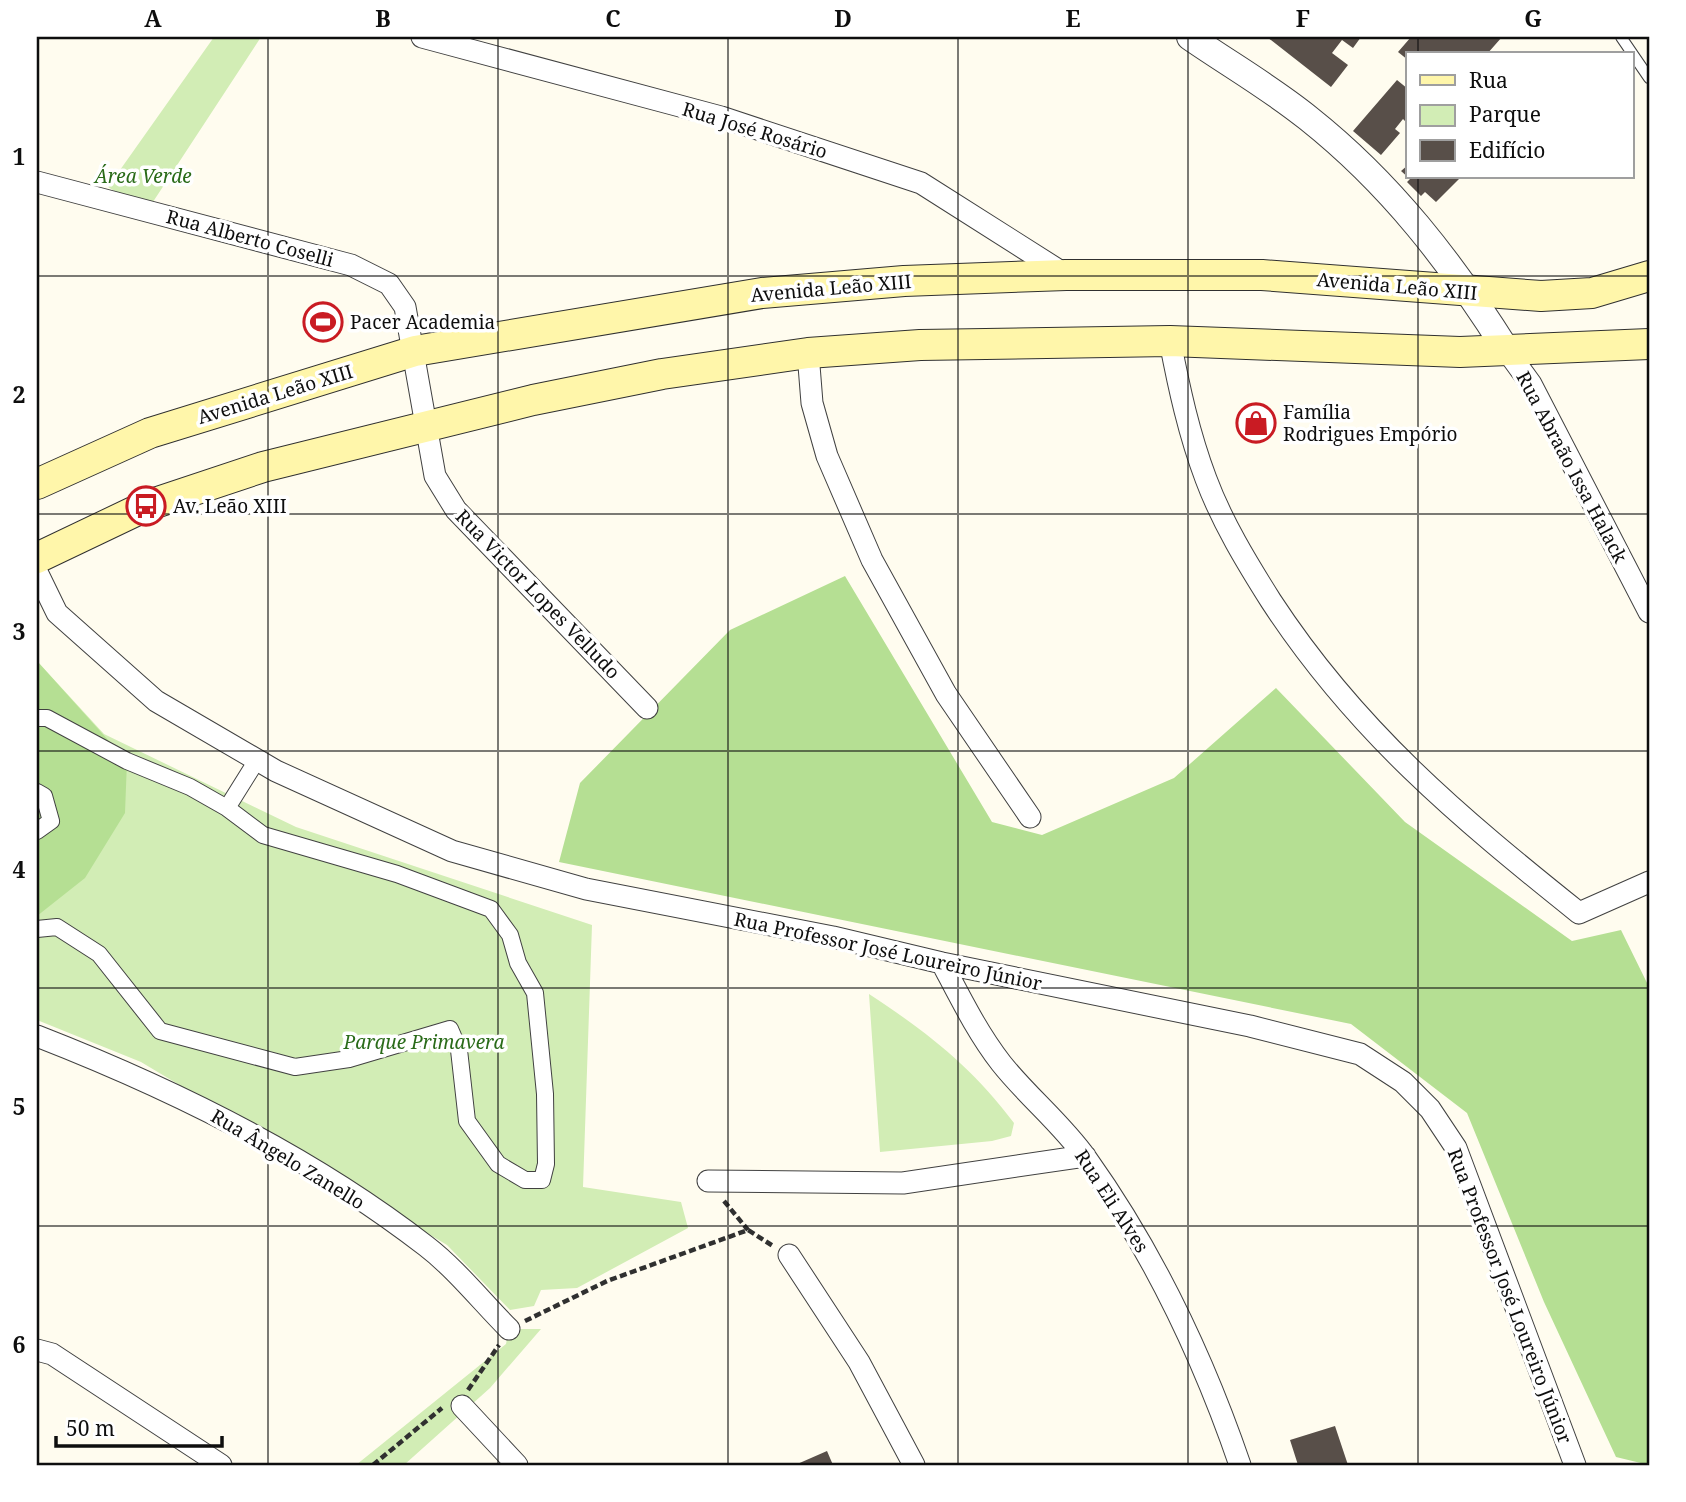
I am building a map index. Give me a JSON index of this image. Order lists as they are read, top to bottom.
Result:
{
  "streets": {
    "main road": ["Avenida Leão XIII"],
    "street": [
      "Rua José Rosário",
      "Rua Alberto Coselli",
      "Rua Abraão Issa Halack",
      "Rua Victor Lopes Velludo",
      "Rua Professor José Loureiro Júnior",
      "Rua Ângelo Zanello",
      "Rua Eli Alves"
    ]
  },
  "crossings": [
    ["Rua José Rosário", "Avenida Leão XIII"],
    ["Rua Alberto Coselli", "Avenida Leão XIII"],
    ["Rua Alberto Coselli", "Rua Victor Lopes Velludo"],
    ["Avenida Leão XIII", "Rua Abraão Issa Halack"],
    ["Avenida Leão XIII", "Rua Victor Lopes Velludo"],
    ["Rua Professor José Loureiro Júnior", "Rua Eli Alves"]
  ],
  "parks": ["Área Verde", "Parque Primavera"],
  "places": {
    "sports": ["Pacer Academia"],
    "shop": ["Família Rodrigues Empório"],
    "bus stop": ["Av. Leão XIII"]
  },
  "legend": ["Rua", "Parque", "Edifício"],
  "scale_bar": "50 m",
  "grid": {
    "columns": [
      "A",
      "B",
      "C",
      "D",
      "E",
      "F",
      "G"
    ],
    "rows": [
      "1",
      "2",
      "3",
      "4",
      "5",
      "6"
    ]
  }
}
